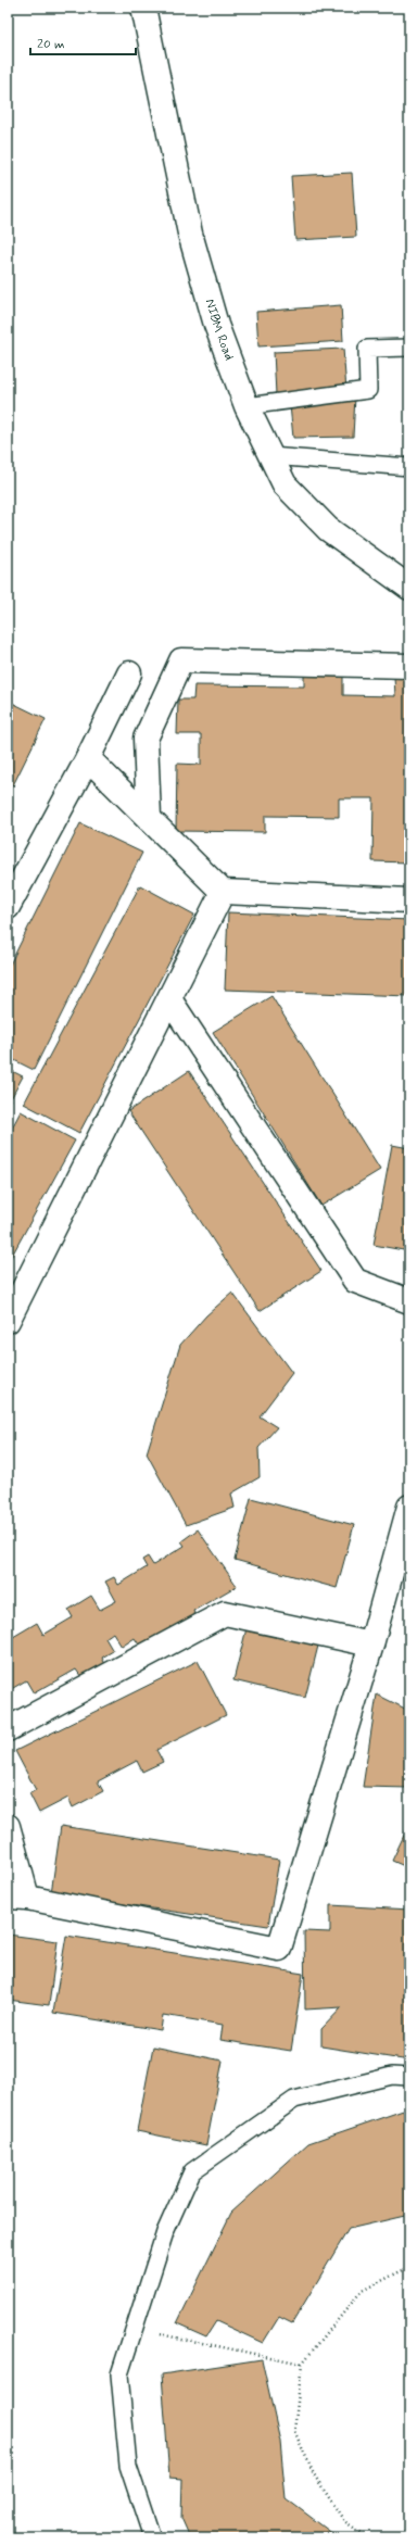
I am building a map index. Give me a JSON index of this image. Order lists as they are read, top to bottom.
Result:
{
  "streets": {
    "street": ["NIBM Road"]
  },
  "scale_bar": "20 m"
}
